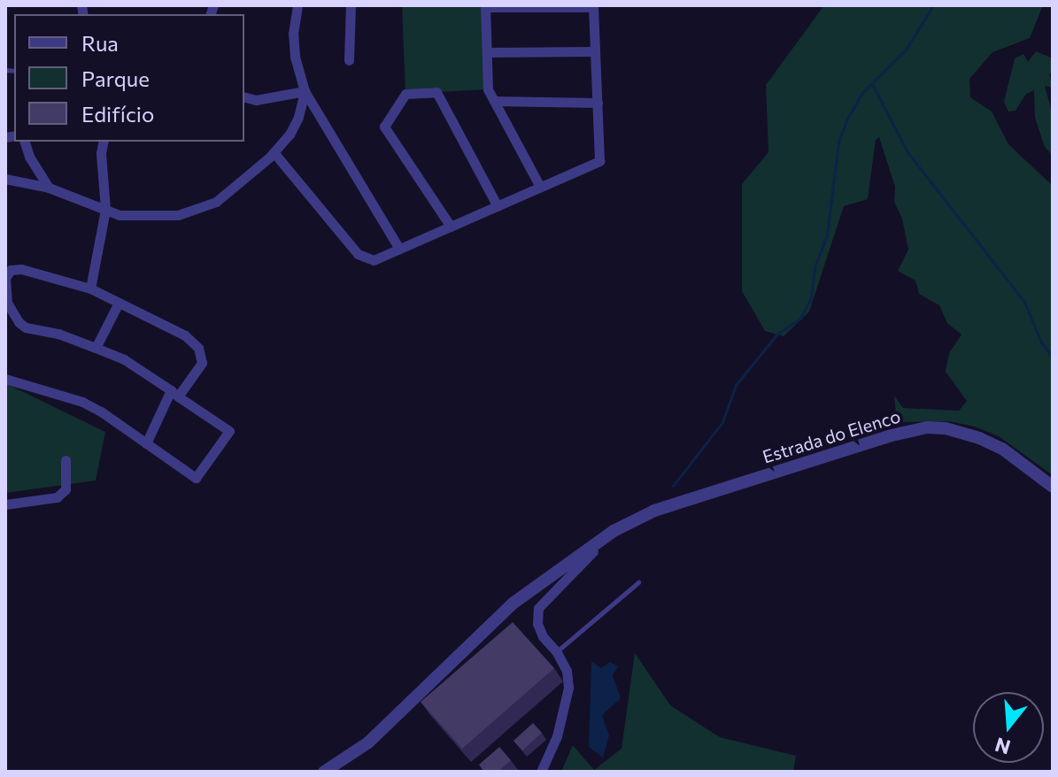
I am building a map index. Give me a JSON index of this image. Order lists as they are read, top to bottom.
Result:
{
  "streets": {
    "street": ["Estrada do Elenco"]
  },
  "legend": ["Rua", "Parque", "Edifício"],
  "north": "bottom"
}
